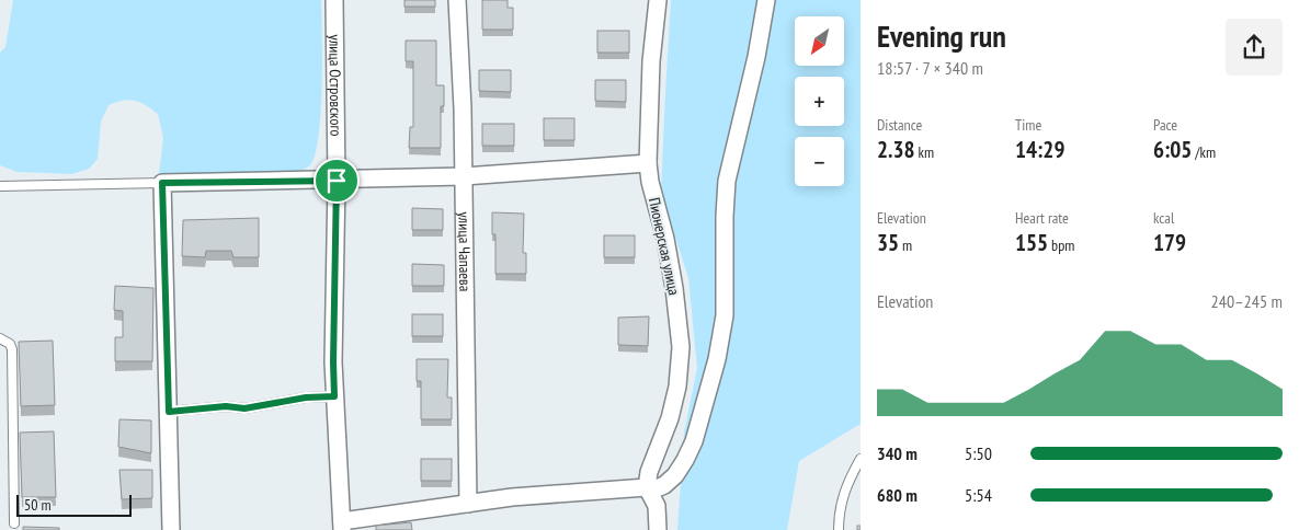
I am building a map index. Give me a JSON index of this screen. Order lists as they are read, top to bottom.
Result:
{
  "streets": {
    "street": ["улица Островского", "Пионерская улица", "улица Чапаева"]
  },
  "scale_bar": "50 m",
  "north": "bottom left",
  "page": {
    "heading": ["Evening run", "18:57 · 7 × 340 m"],
    "map_buttons": ["+", "−"],
    "stats": [
      ["Distance", "2.38 km"],
      ["Time", "14:29"],
      ["Pace", "6:05 /km"],
      ["Elevation", "35 m"],
      ["Heart rate", "155 bpm"],
      ["kcal", "179"]
    ],
    "chart": ["Elevation", "240–245 m"],
    "list": [
      {
        "name": "340 m",
        "note": "5:50"
      },
      {
        "name": "680 m",
        "note": "5:54"
      }
    ],
    "scale": "50 m"
  }
}
